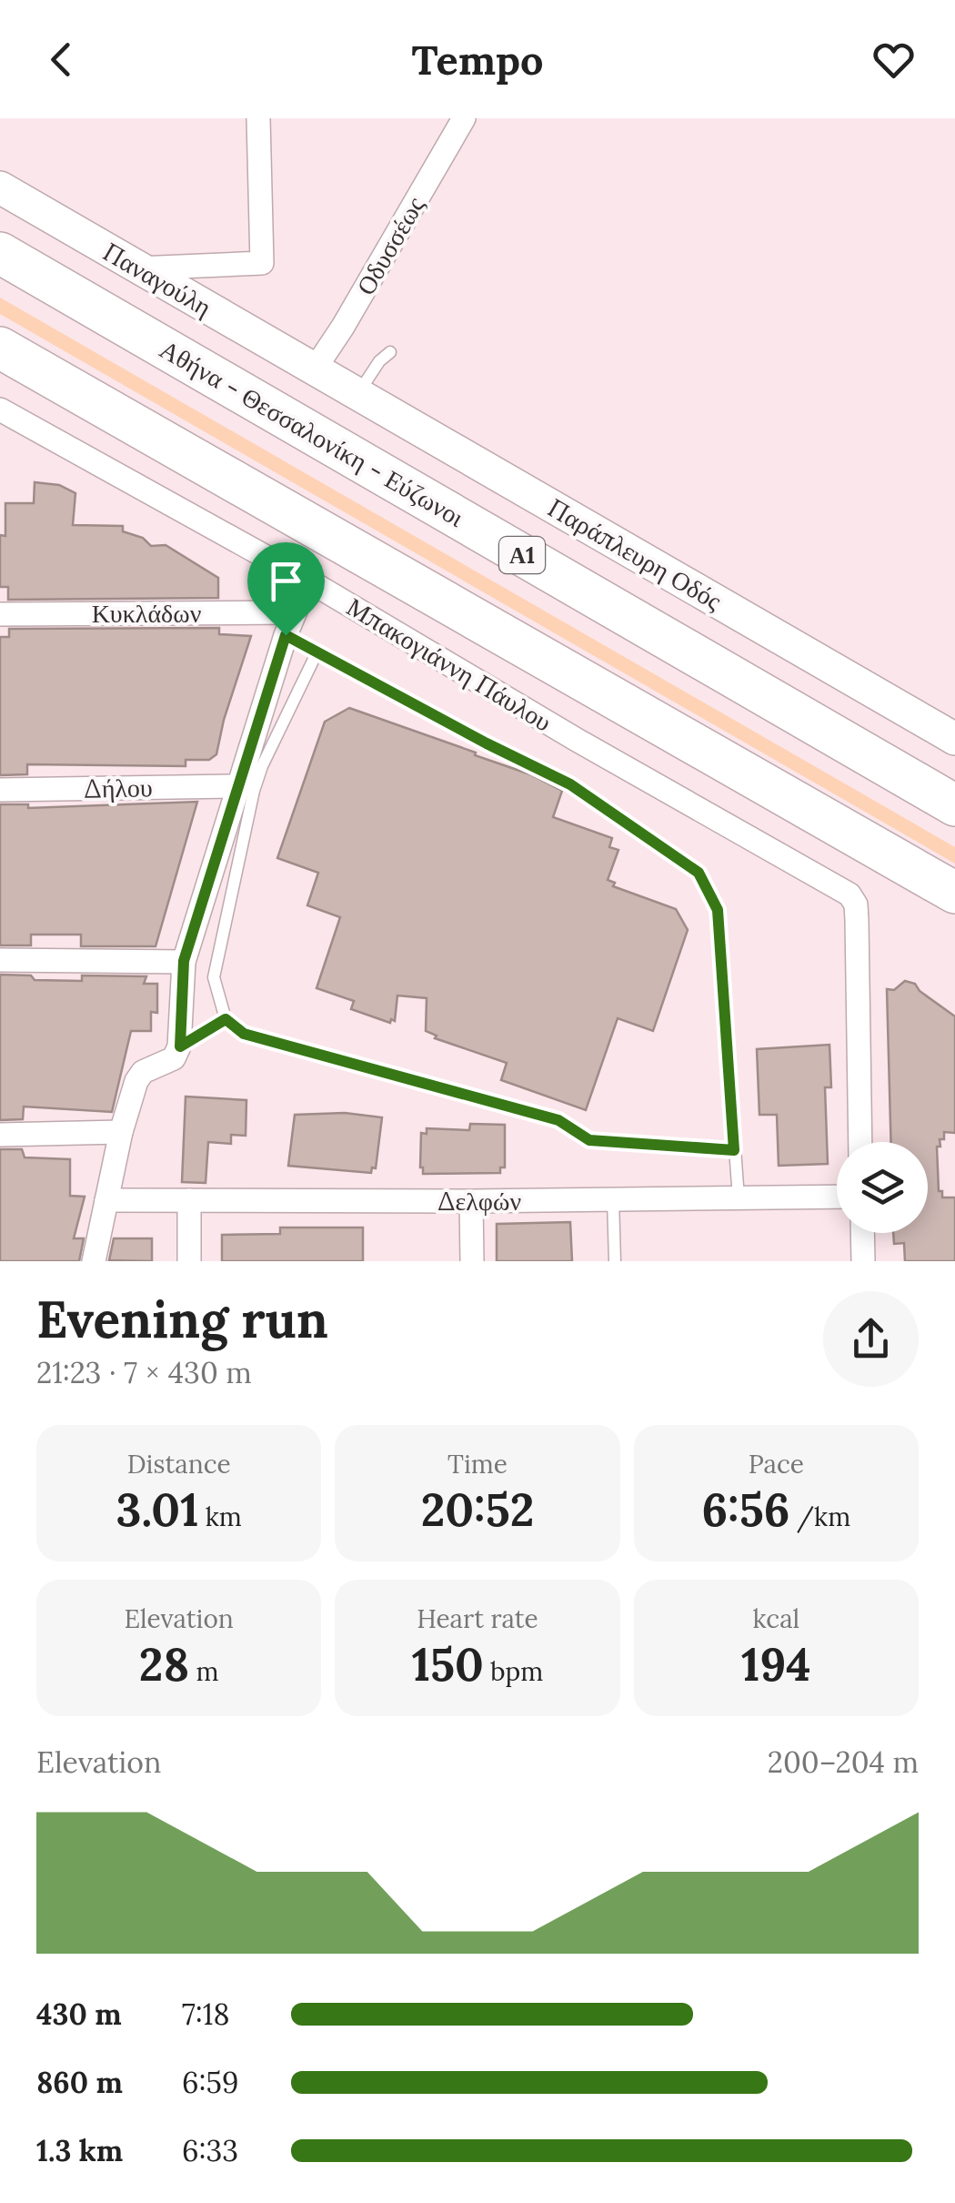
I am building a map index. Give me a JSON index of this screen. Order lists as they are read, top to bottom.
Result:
{
  "streets": {
    "highway": ["Αθήνα - Θεσσαλονίκη - Εύζωνοι", "Α1"],
    "street": [
      "Οδυσσέως",
      "Παναγούλη",
      "Παράπλευρη Οδός",
      "Κυκλάδων",
      "Μπακογιάννη Πάυλου",
      "Δήλου",
      "Δελφών"
    ]
  },
  "crossings": [
    ["Οδυσσέως", "Παναγούλη"],
    ["Οδυσσέως", "Παράπλευρη Οδός"],
    ["Παναγούλη", "Παράπλευρη Οδός"]
  ],
  "page": {
    "header": "Tempo",
    "heading": ["Evening run", "21:23 · 7 × 430 m"],
    "stats": [
      ["Distance", "3.01 km"],
      ["Time", "20:52"],
      ["Pace", "6:56 /km"],
      ["Elevation", "28 m"],
      ["Heart rate", "150 bpm"],
      ["kcal", "194"]
    ],
    "chart": ["Elevation", "200–204 m"],
    "list": [
      {
        "name": "430 m",
        "note": "7:18"
      },
      {
        "name": "860 m",
        "note": "6:59"
      },
      {
        "name": "1.3 km",
        "note": "6:33"
      }
    ]
  }
}
